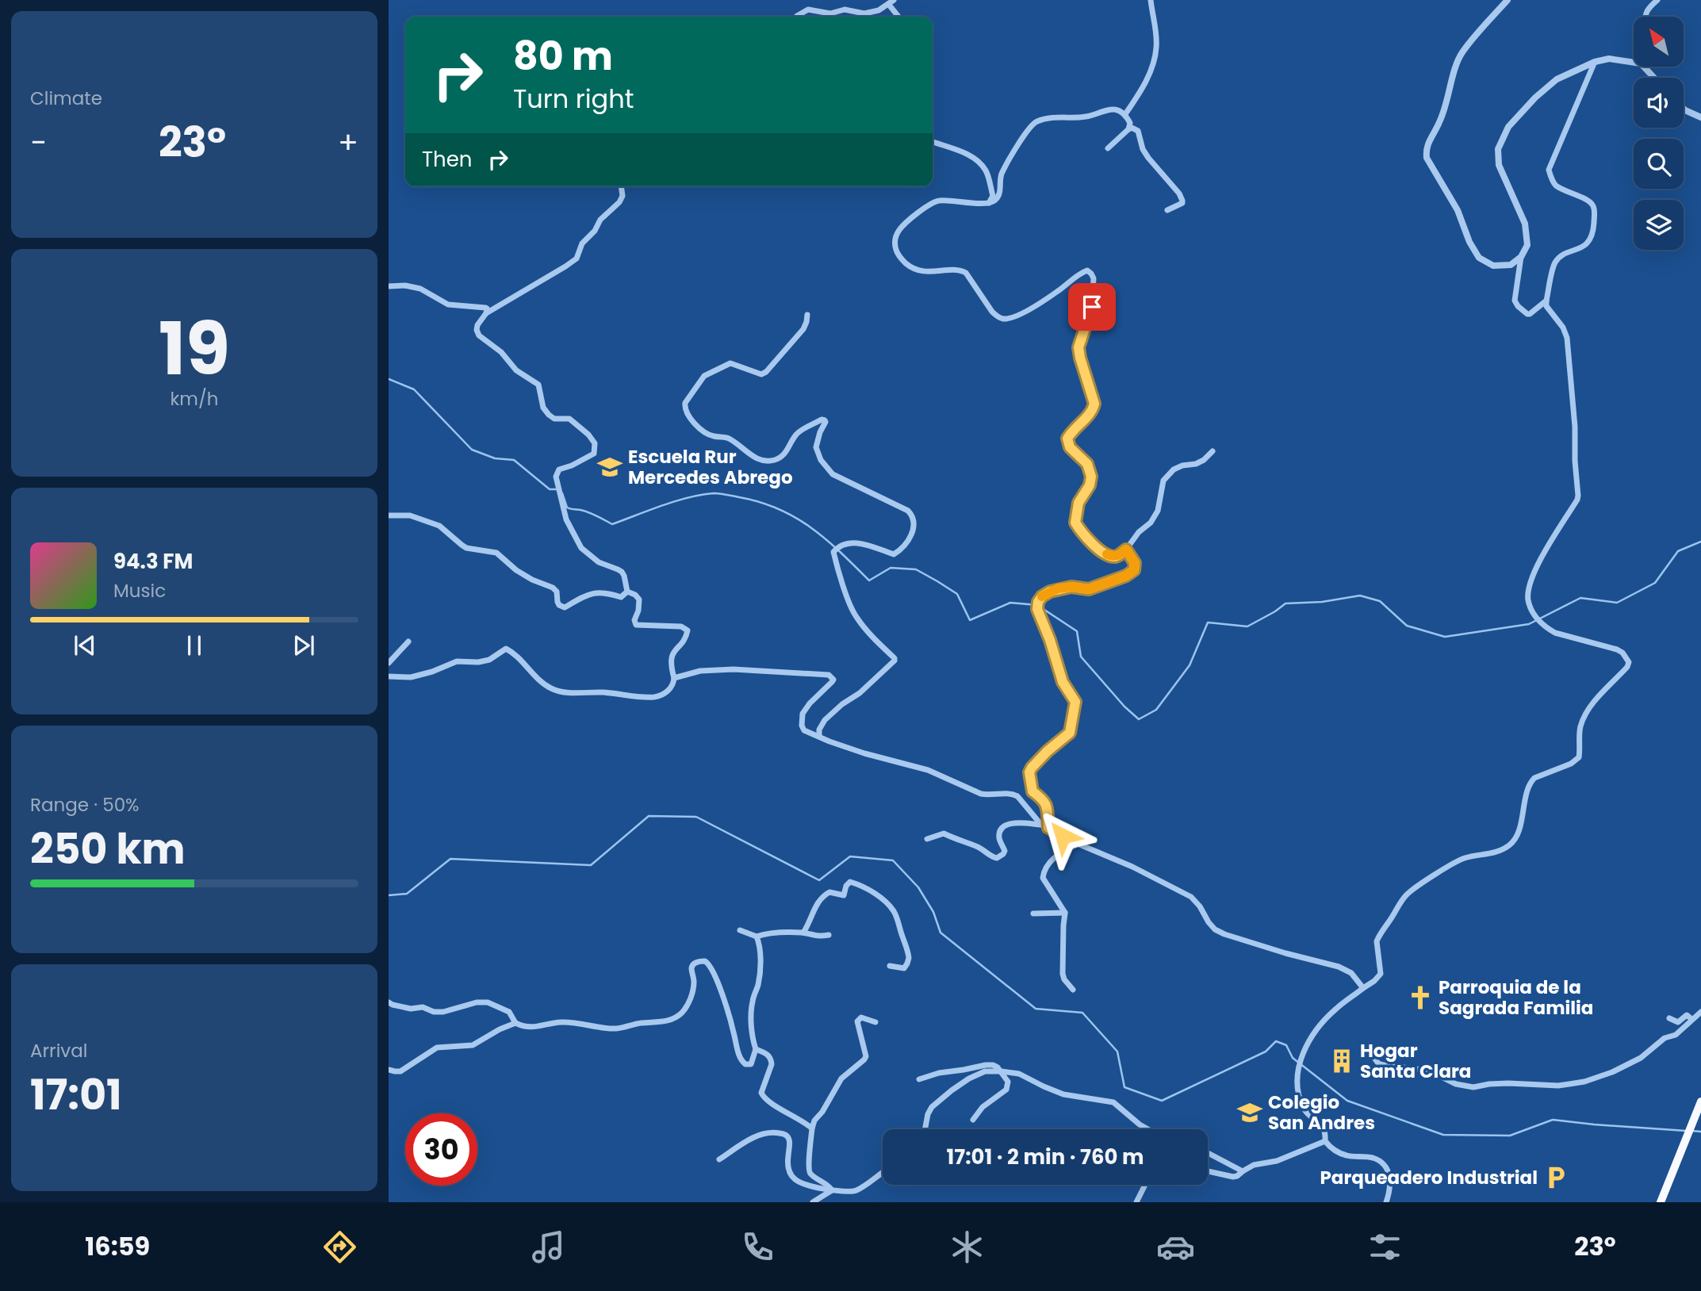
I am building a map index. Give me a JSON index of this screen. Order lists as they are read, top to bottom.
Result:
{
  "places": {
    "school or university": ["Escuela Rur Mercedes Abrego", "Colegio San Andres"],
    "church": ["Parroquia de la Sagrada Familia"],
    "building": ["Hogar Santa Clara"],
    "parking": ["Parqueadero Industrial"]
  },
  "north": "top left",
  "page": {
    "tile": [
      "Climate",
      ["19", "km/h"],
      ["Range · 50%", "250 km"],
      ["Arrival", "17:01"]
    ],
    "turn": ["80 m", "Turn right"],
    "heat": ["−", "23°", "+"],
    "then": "Then",
    "song": ["94.3 FM", "Music"],
    "limit": "30",
    "trip": "17:01 · 2 min · 760 m",
    "tabs": ["16:59", "23°"]
  }
}
